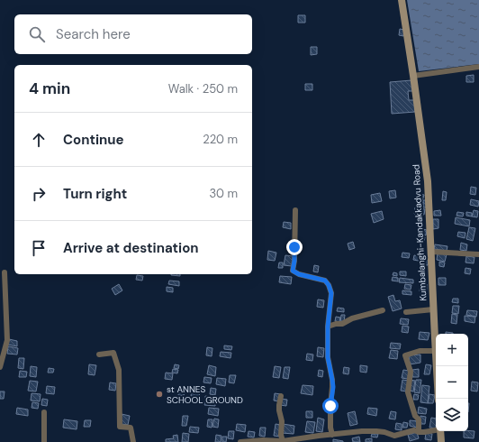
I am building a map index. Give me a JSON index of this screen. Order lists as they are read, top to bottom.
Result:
{
  "streets": {
    "main road": ["Kumbalanghi-Kandakkadvu Road"]
  },
  "places": ["st ANNES SCHOOL GROUND"],
  "page": {
    "search": "Search here",
    "heading": ["4 min", "Walk · 250 m"],
    "list": [
      ["Continue", "220 m"],
      ["Turn right", "30 m"],
      "Arrive at destination"
    ],
    "map_buttons": ["+", "−"]
  }
}
